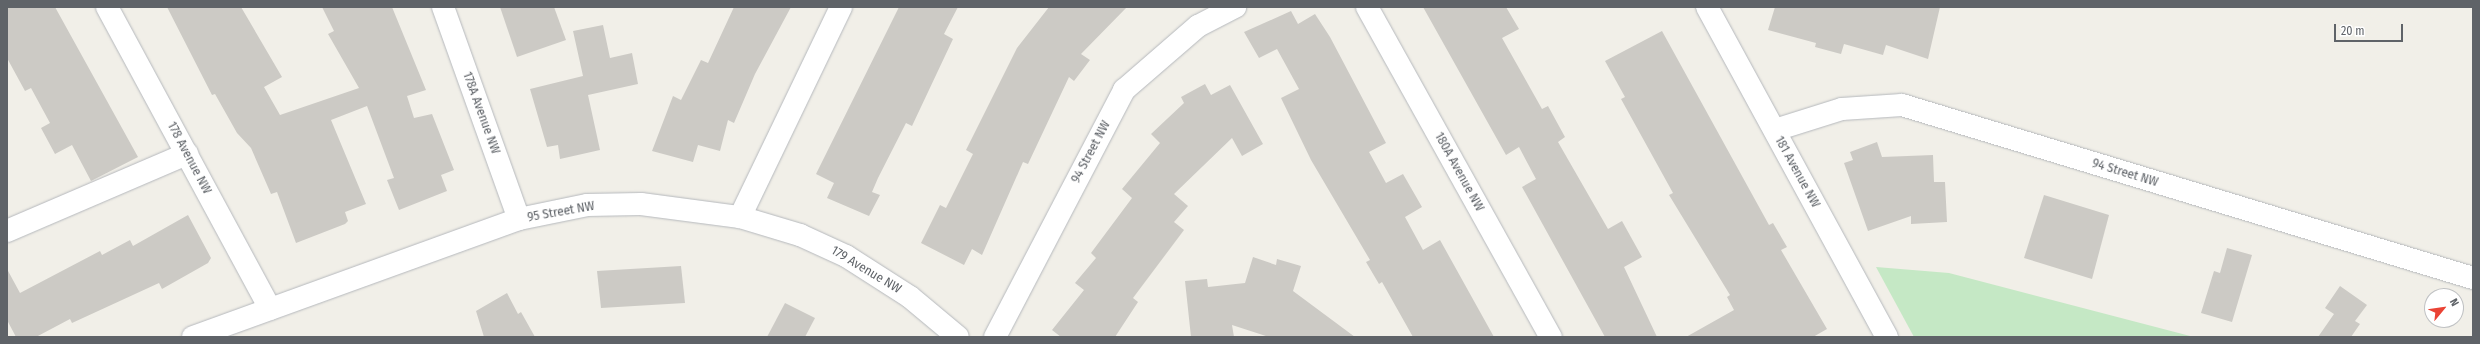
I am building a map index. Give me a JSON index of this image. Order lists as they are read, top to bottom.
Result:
{
  "streets": {
    "street": [
      "178A Avenue NW",
      "94 Street NW",
      "178 Avenue NW",
      "180A Avenue NW",
      "181 Avenue NW",
      "95 Street NW",
      "179 Avenue NW"
    ]
  },
  "crossings": [
    ["178A Avenue NW", "95 Street NW"],
    ["94 Street NW", "181 Avenue NW"],
    ["178 Avenue NW", "95 Street NW"],
    ["95 Street NW", "179 Avenue NW"]
  ],
  "scale_bar": "20 m",
  "north": "top right"
}
